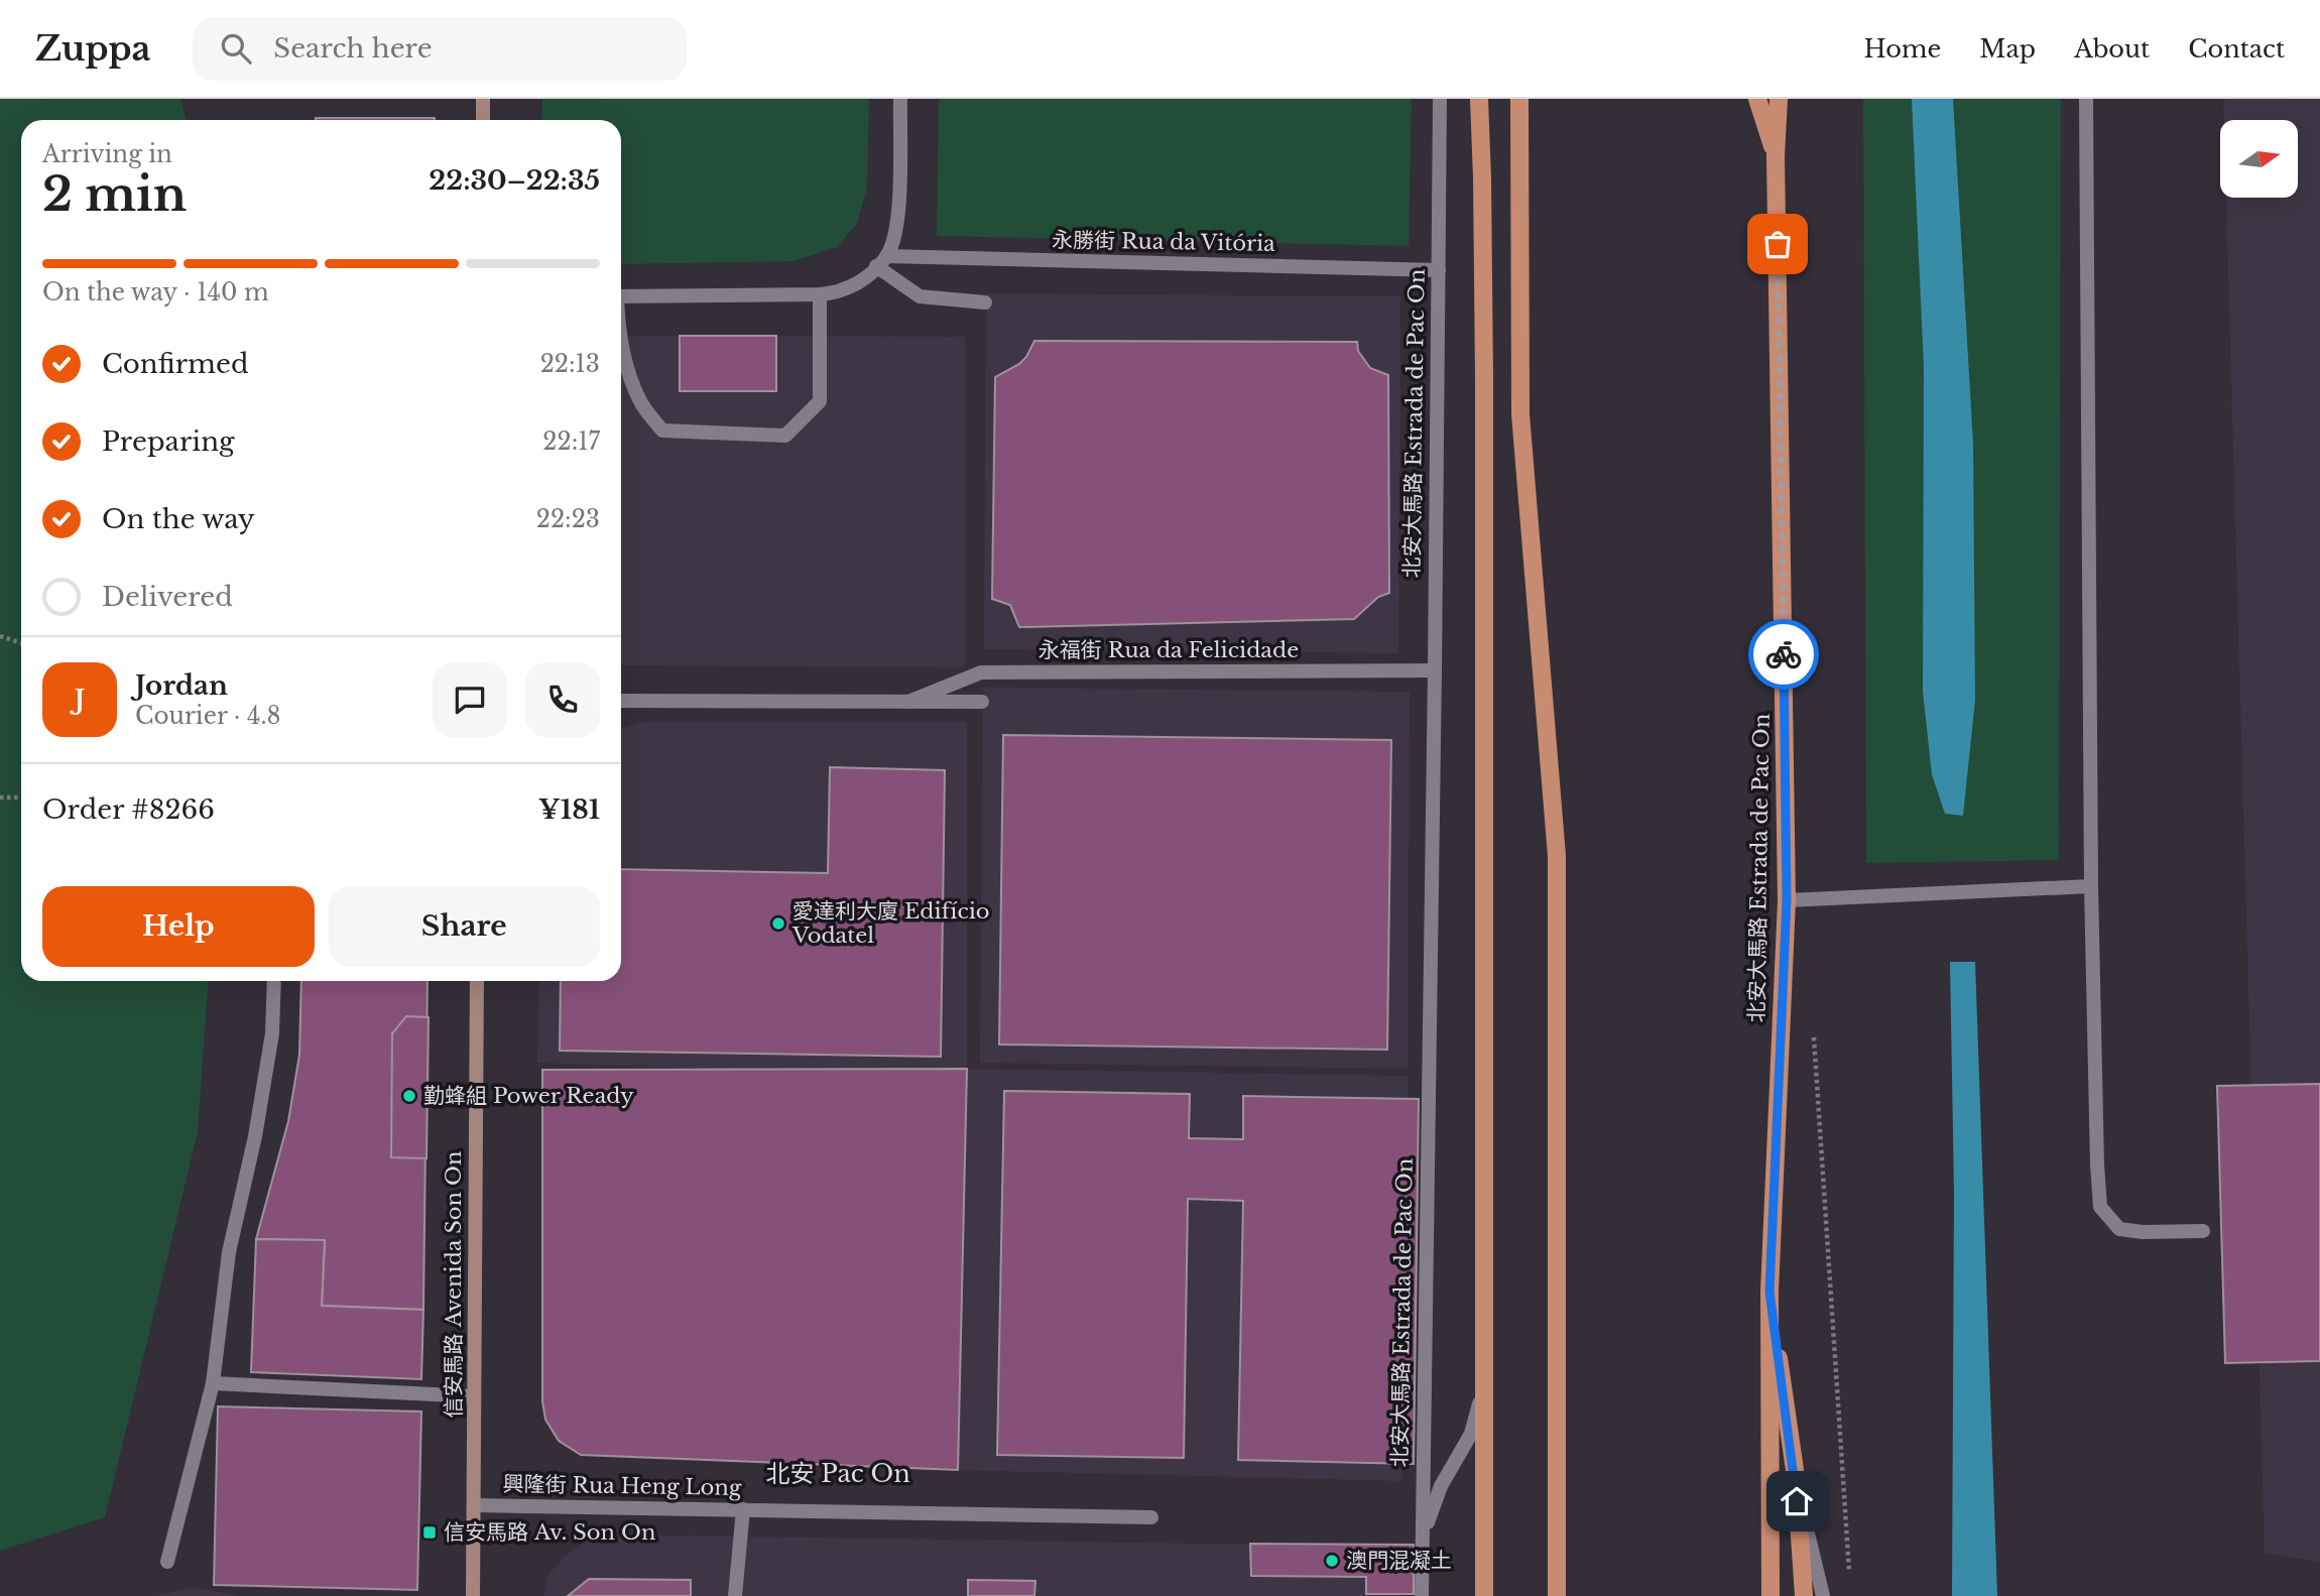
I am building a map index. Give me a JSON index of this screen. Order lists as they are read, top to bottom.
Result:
{
  "streets": {
    "main road": ["北安大馬路 Estrada de Pac On", "信安馬路 Avenida Son On"],
    "street": ["永勝街 Rua da Vitória", "永福街 Rua da Felicidade", "興隆街 Rua Heng Long"]
  },
  "crossings": [
    ["永勝街 Rua da Vitória", "北安大馬路 Estrada de Pac On"],
    ["北安大馬路 Estrada de Pac On", "永福街 Rua da Felicidade"],
    ["信安馬路 Avenida Son On", "興隆街 Rua Heng Long"]
  ],
  "districts": ["北安 Pac On"],
  "places": {
    "other": ["愛達利大廈 Edifício Vodatel", "勤蜂組 Power Ready", "澳門混凝土"],
    "transit": ["信安馬路 Av. Son On"]
  },
  "north": "right",
  "page": {
    "header": "Zuppa",
    "search": "Search here",
    "nav": [
      "Home",
      "Map",
      "About",
      "Contact"
    ],
    "heading": ["2 min", "Arriving in", "22:30–22:35"],
    "panel": [
      "Jordan",
      "Courier · 4.8",
      "Order #8266",
      "¥181"
    ],
    "bar": "On the way · 140 m",
    "list": [
      ["Confirmed", "22:13"],
      ["Preparing", "22:17"],
      ["On the way", "22:23"],
      "Delivered"
    ],
    "round": "J",
    "buttons": ["Help", "Share"]
  }
}
